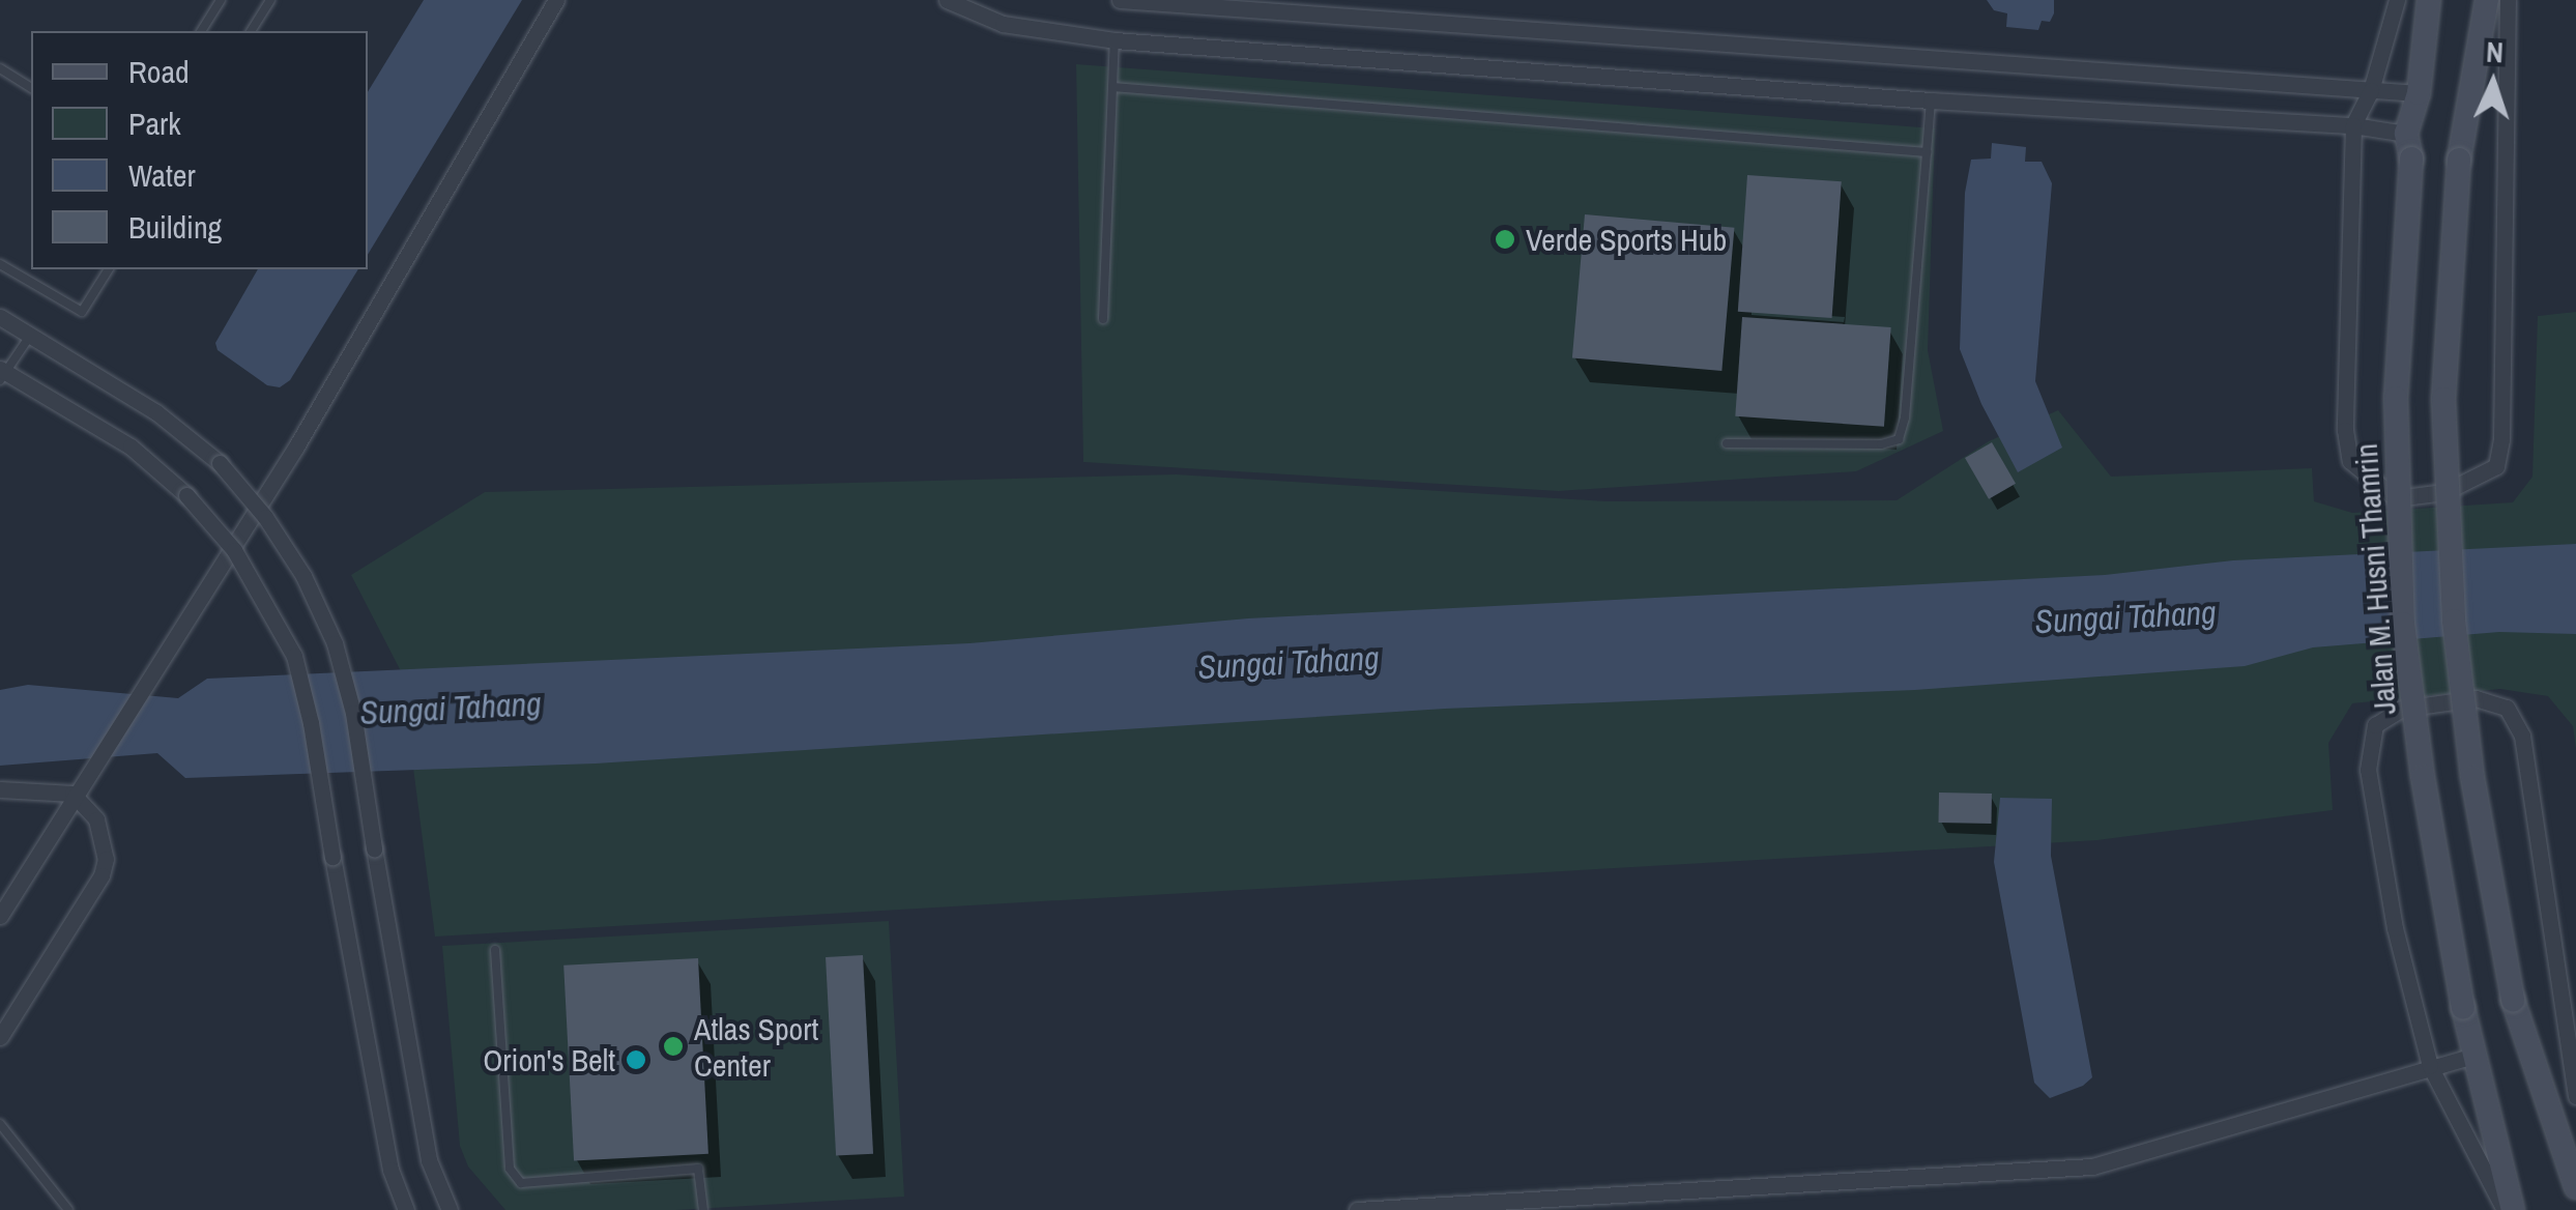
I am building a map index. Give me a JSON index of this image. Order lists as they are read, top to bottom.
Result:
{
  "streets": {
    "main road": ["Jalan M. Husni Thamrin"]
  },
  "water": ["Sungai Tahang"],
  "places": ["Verde Sports Hub", "Atlas Sport Center", "Orion's Belt"],
  "legend": [
    "Road",
    "Park",
    "Water",
    "Building"
  ],
  "north": "top"
}
